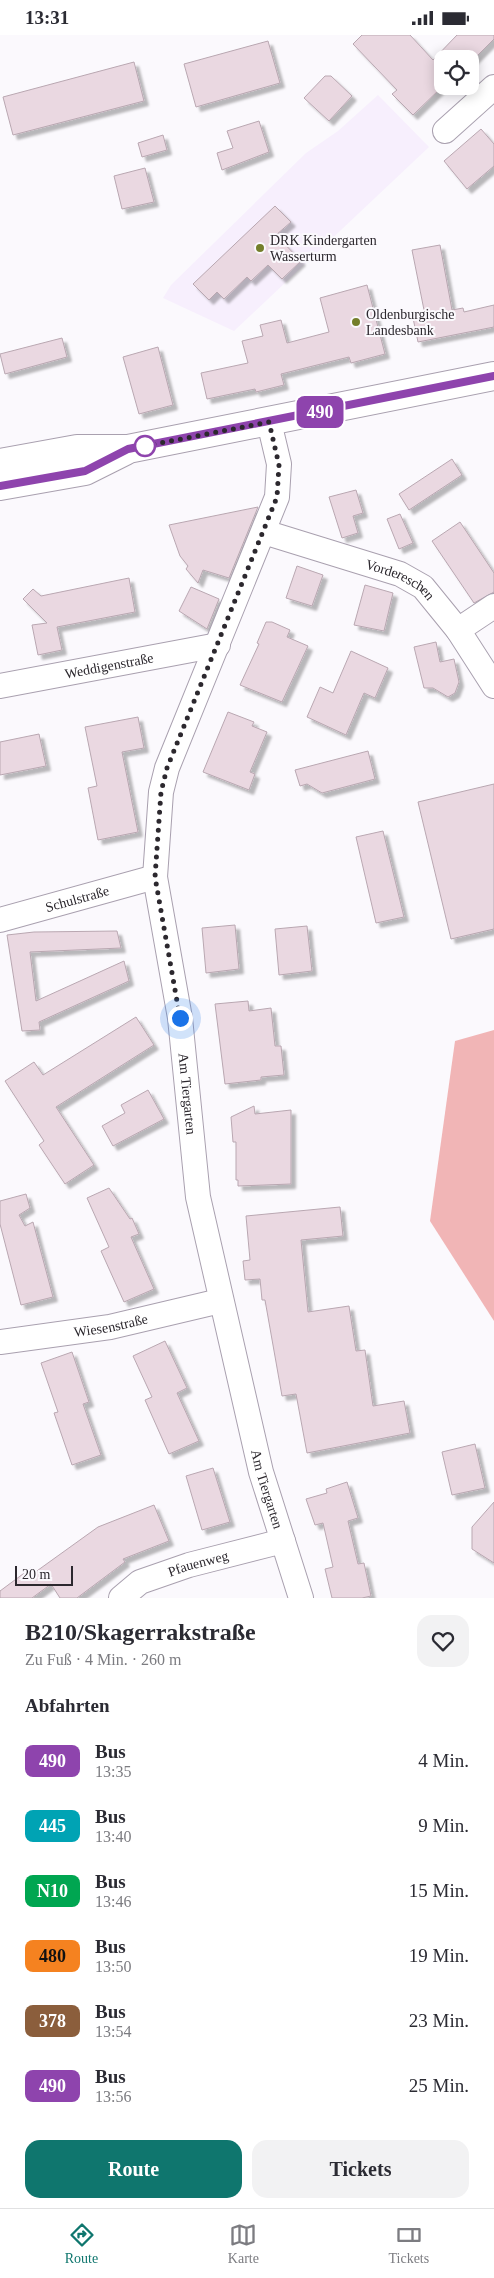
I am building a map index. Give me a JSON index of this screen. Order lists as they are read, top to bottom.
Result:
{
  "streets": {
    "street": [
      "Vordereschen",
      "Weddigenstraße",
      "Schulstraße",
      "Am Tiergarten",
      "Wiesenstraße",
      "Pfauenweg"
    ]
  },
  "crossings": [
    ["Vordereschen", "Am Tiergarten"],
    ["Weddigenstraße", "Am Tiergarten"],
    ["Schulstraße", "Am Tiergarten"],
    ["Am Tiergarten", "Wiesenstraße"],
    ["Am Tiergarten", "Pfauenweg"]
  ],
  "places": ["DRK Kindergarten Wasserturm", "Oldenburgische Landesbank"],
  "lines": ["bus line 490"],
  "scale_bar": "20 m",
  "page": {
    "status": "13:31",
    "on_map": "490",
    "scale": "20 m",
    "heading": [
      ["B210/Skagerrakstraße", "Zu Fuß · 4 Min. · 260 m"],
      "Abfahrten"
    ],
    "list": [
      {
        "mark": "490",
        "name": "Bus",
        "note": "13:35",
        "value": "4 Min."
      },
      {
        "mark": "445",
        "name": "Bus",
        "note": "13:40",
        "value": "9 Min."
      },
      {
        "mark": "N10",
        "name": "Bus",
        "note": "13:46",
        "value": "15 Min."
      },
      {
        "mark": "480",
        "name": "Bus",
        "note": "13:50",
        "value": "19 Min."
      },
      {
        "mark": "378",
        "name": "Bus",
        "note": "13:54",
        "value": "23 Min."
      },
      {
        "mark": "490",
        "name": "Bus",
        "note": "13:56",
        "value": "25 Min."
      }
    ],
    "buttons": ["Route", "Tickets"],
    "tabs": ["Route", "Karte", "Tickets"]
  }
}
